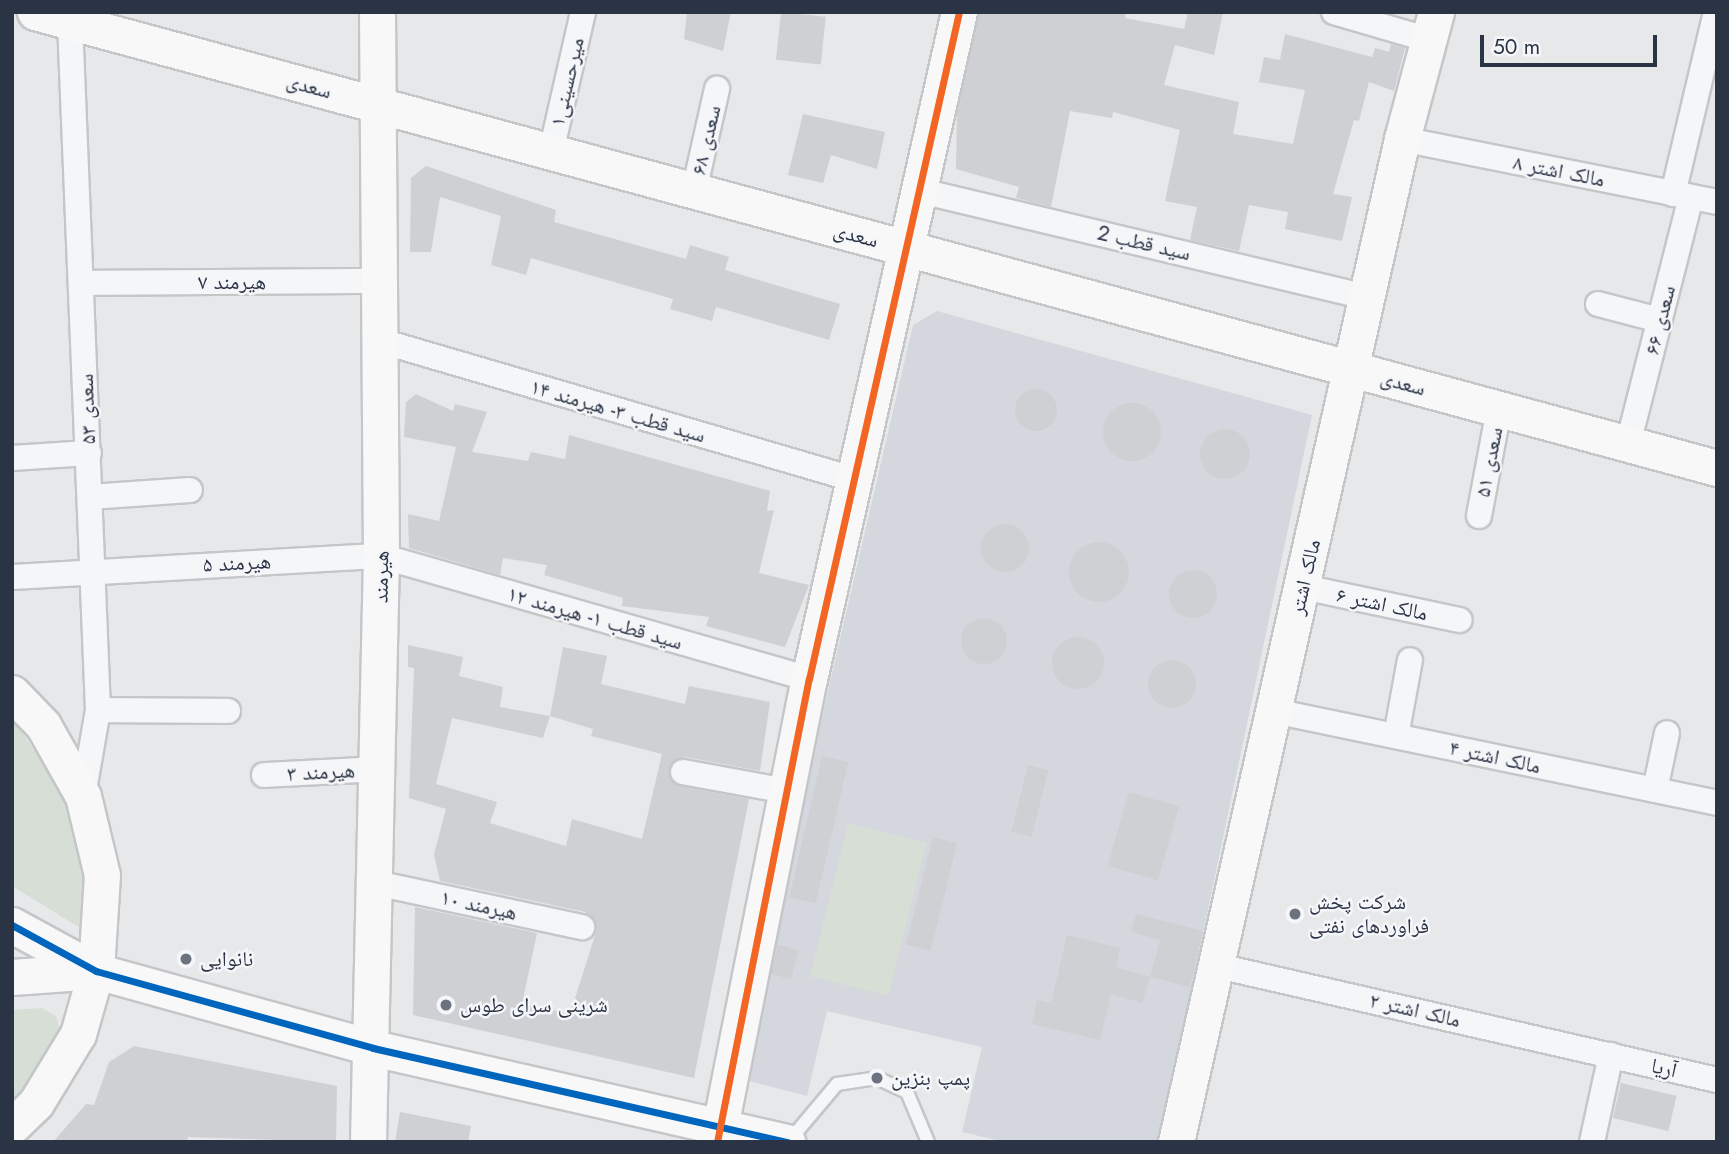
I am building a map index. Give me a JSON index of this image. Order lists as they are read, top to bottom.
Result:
{
  "streets": {
    "main road": ["سعدی", "هیرمند", "مالک اشتر"],
    "street": [
      "میرحسینی۱",
      "سعدی ۶۸",
      "مالک اشتر ۸",
      "سید قطب 2",
      "هیرمند ۷",
      "سعدی ۶۶",
      "سعدی ۵۳",
      "سید قطب ۳- هیرمند ۱۴",
      "سعدی ۵۱",
      "هیرمند ۵",
      "مالک اشتر ۶",
      "سید قطب ۱- هیرمند ۱۲",
      "مالک اشتر ۴",
      "هیرمند ۳",
      "هیرمند ۱۰",
      "مالک اشتر ۲",
      "آریا"
    ]
  },
  "crossings": [
    ["میرحسینی۱", "سعدی"],
    ["سعدی", "سعدی ۶۸"],
    ["سعدی", "سعدی ۶۶"],
    ["سعدی", "سعدی ۵۳"],
    ["سعدی", "سعدی ۵۱"],
    ["سعدی", "هیرمند"],
    ["سعدی", "مالک اشتر"],
    ["مالک اشتر ۸", "سعدی ۶۶"],
    ["مالک اشتر ۸", "مالک اشتر"],
    ["سید قطب 2", "مالک اشتر"],
    ["هیرمند ۷", "سعدی ۵۳"],
    ["هیرمند ۷", "هیرمند"],
    ["سعدی ۵۳", "هیرمند ۵"],
    ["سید قطب ۳- هیرمند ۱۴", "هیرمند"],
    ["هیرمند ۵", "هیرمند"],
    ["هیرمند ۵", "سید قطب ۱- هیرمند ۱۲"],
    ["هیرمند", "سید قطب ۱- هیرمند ۱۲"],
    ["هیرمند", "هیرمند ۳"],
    ["هیرمند", "هیرمند ۱۰"],
    ["مالک اشتر", "مالک اشتر ۶"],
    ["مالک اشتر", "مالک اشتر ۴"],
    ["مالک اشتر", "مالک اشتر ۲"],
    ["مالک اشتر ۲", "آریا"]
  ],
  "places": [
    "شرکت پخش فراوردهای نفتی",
    "نانوایی",
    "شرینی سرای طوس",
    "پمپ بنزین"
  ],
  "scale_bar": "50 m"
}
